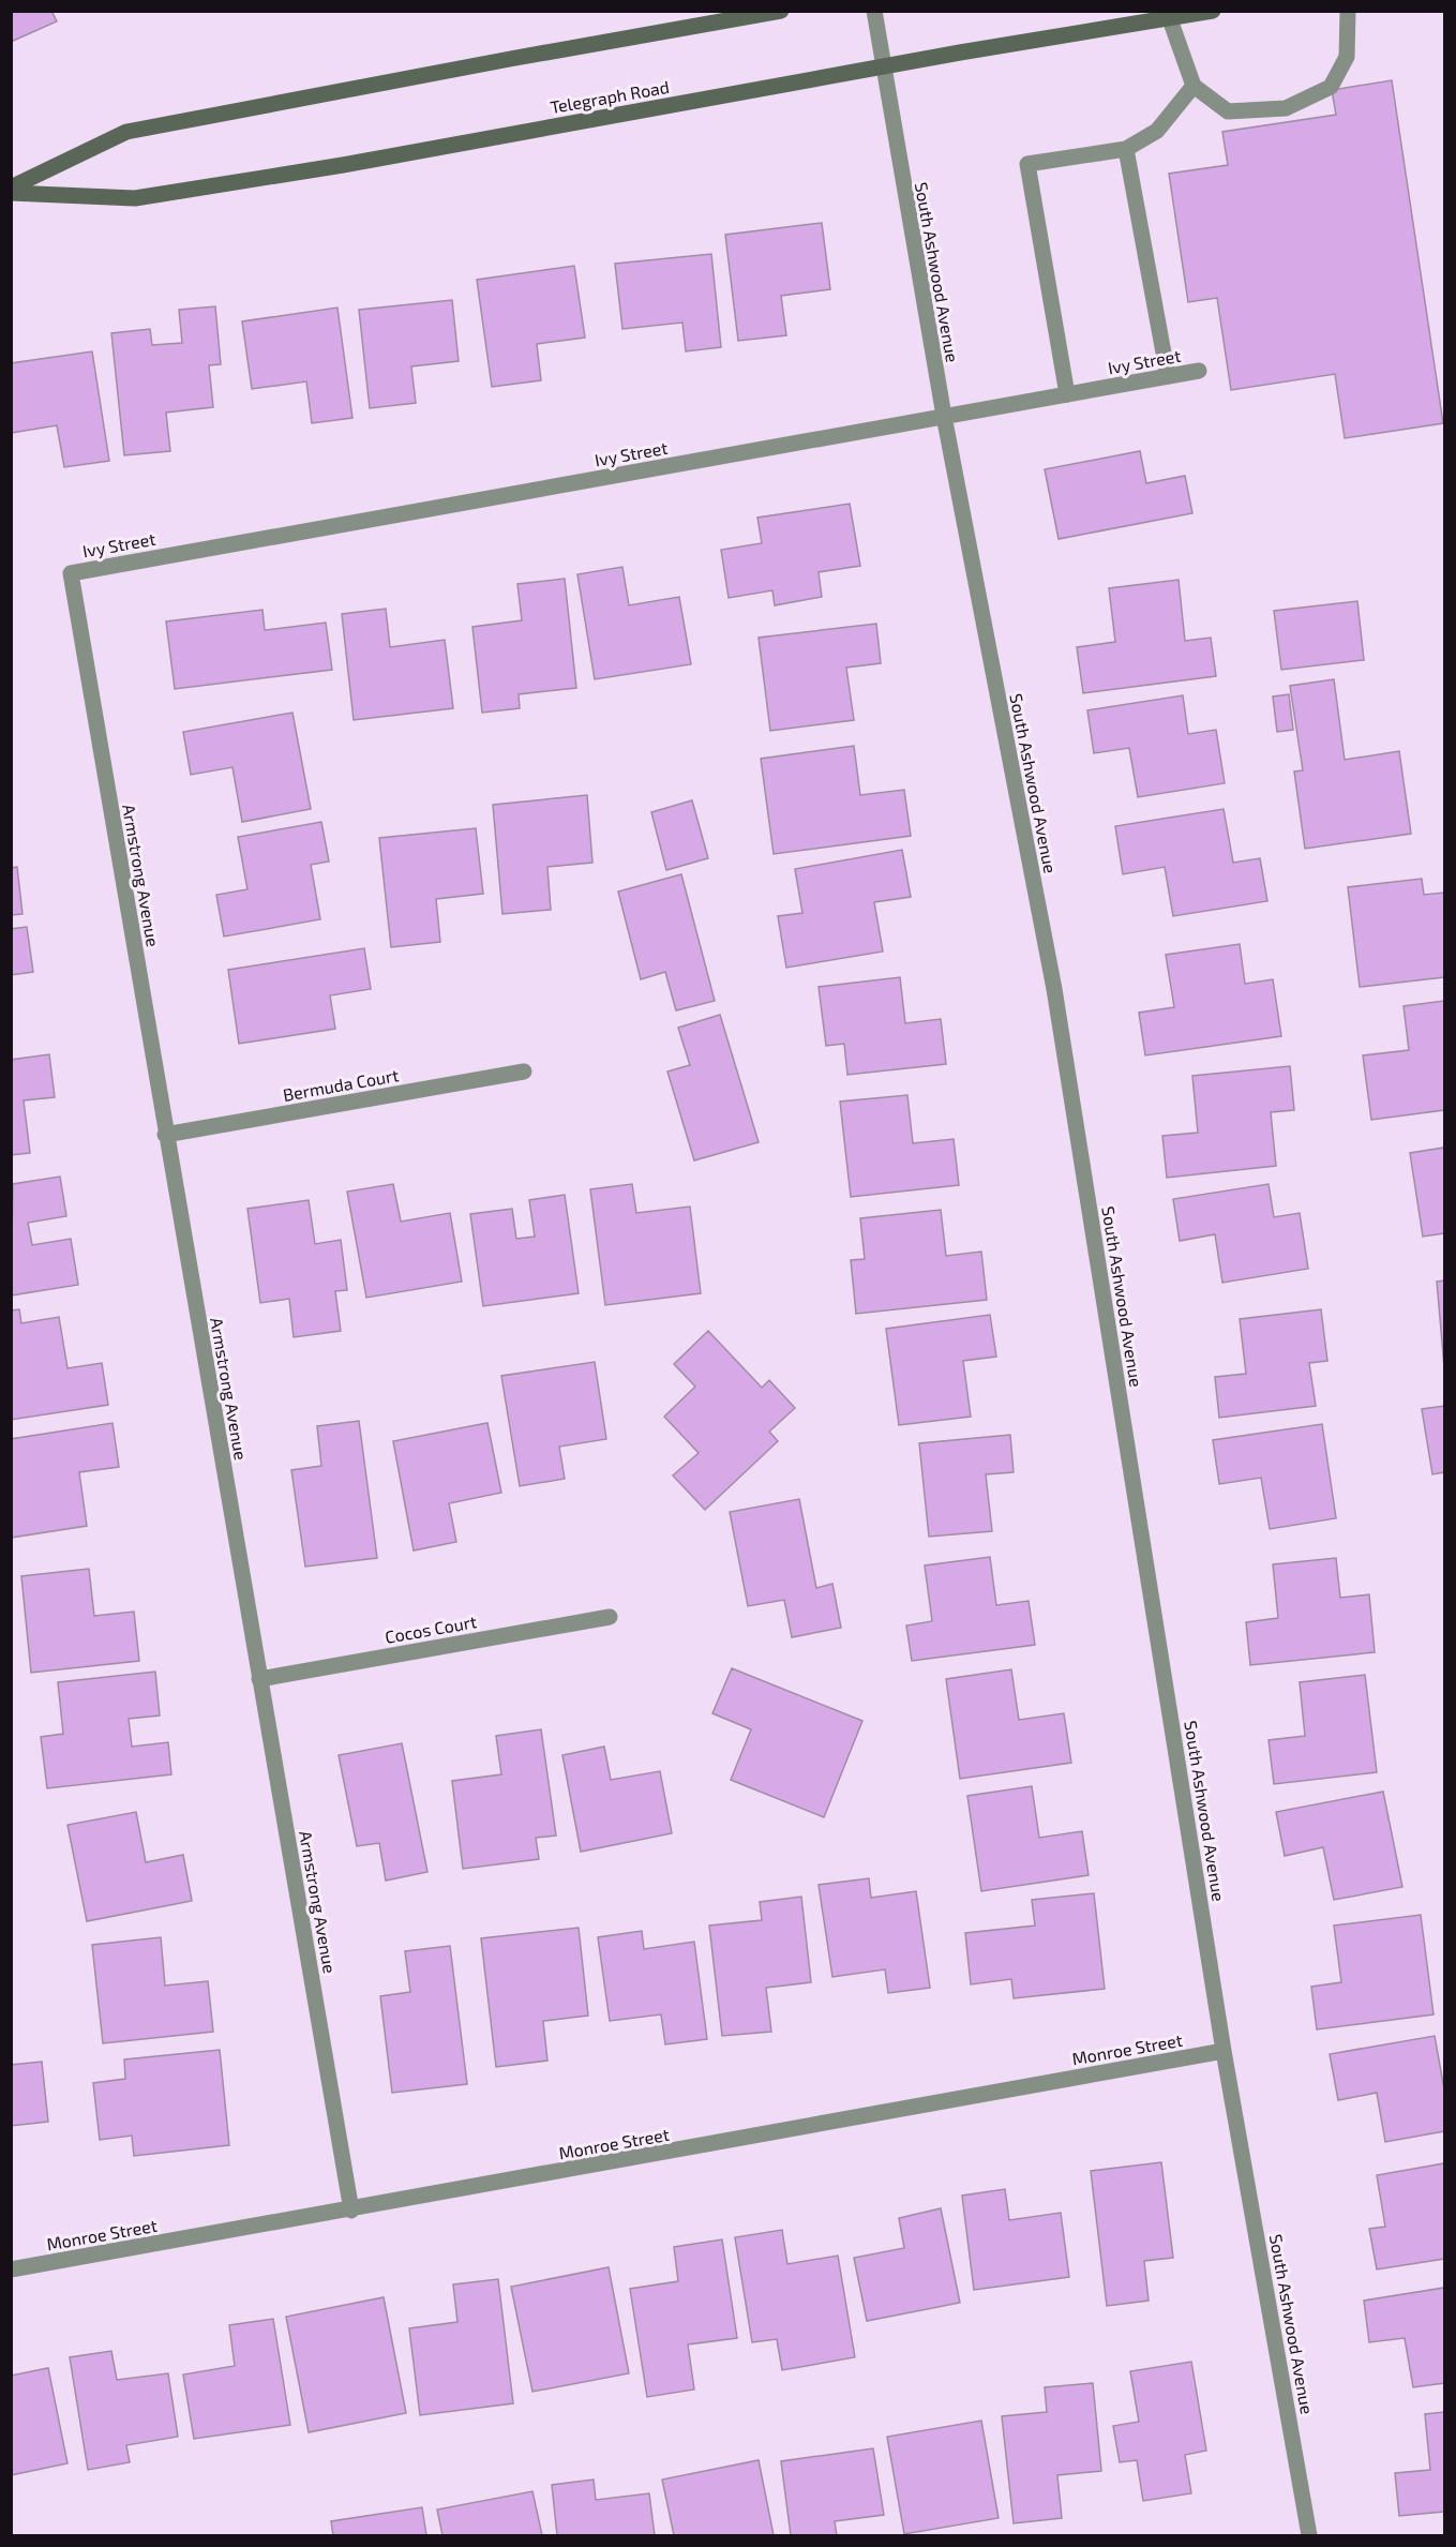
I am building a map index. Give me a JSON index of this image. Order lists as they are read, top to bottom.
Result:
{
  "streets": {
    "main road": ["Telegraph Road"],
    "street": [
      "South Ashwood Avenue",
      "Ivy Street",
      "Armstrong Avenue",
      "Bermuda Court",
      "Cocos Court",
      "Monroe Street"
    ]
  },
  "crossings": [
    ["Telegraph Road", "South Ashwood Avenue"],
    ["South Ashwood Avenue", "Ivy Street"],
    ["South Ashwood Avenue", "Monroe Street"],
    ["Ivy Street", "Armstrong Avenue"],
    ["Armstrong Avenue", "Bermuda Court"],
    ["Armstrong Avenue", "Cocos Court"],
    ["Armstrong Avenue", "Monroe Street"]
  ]
}
